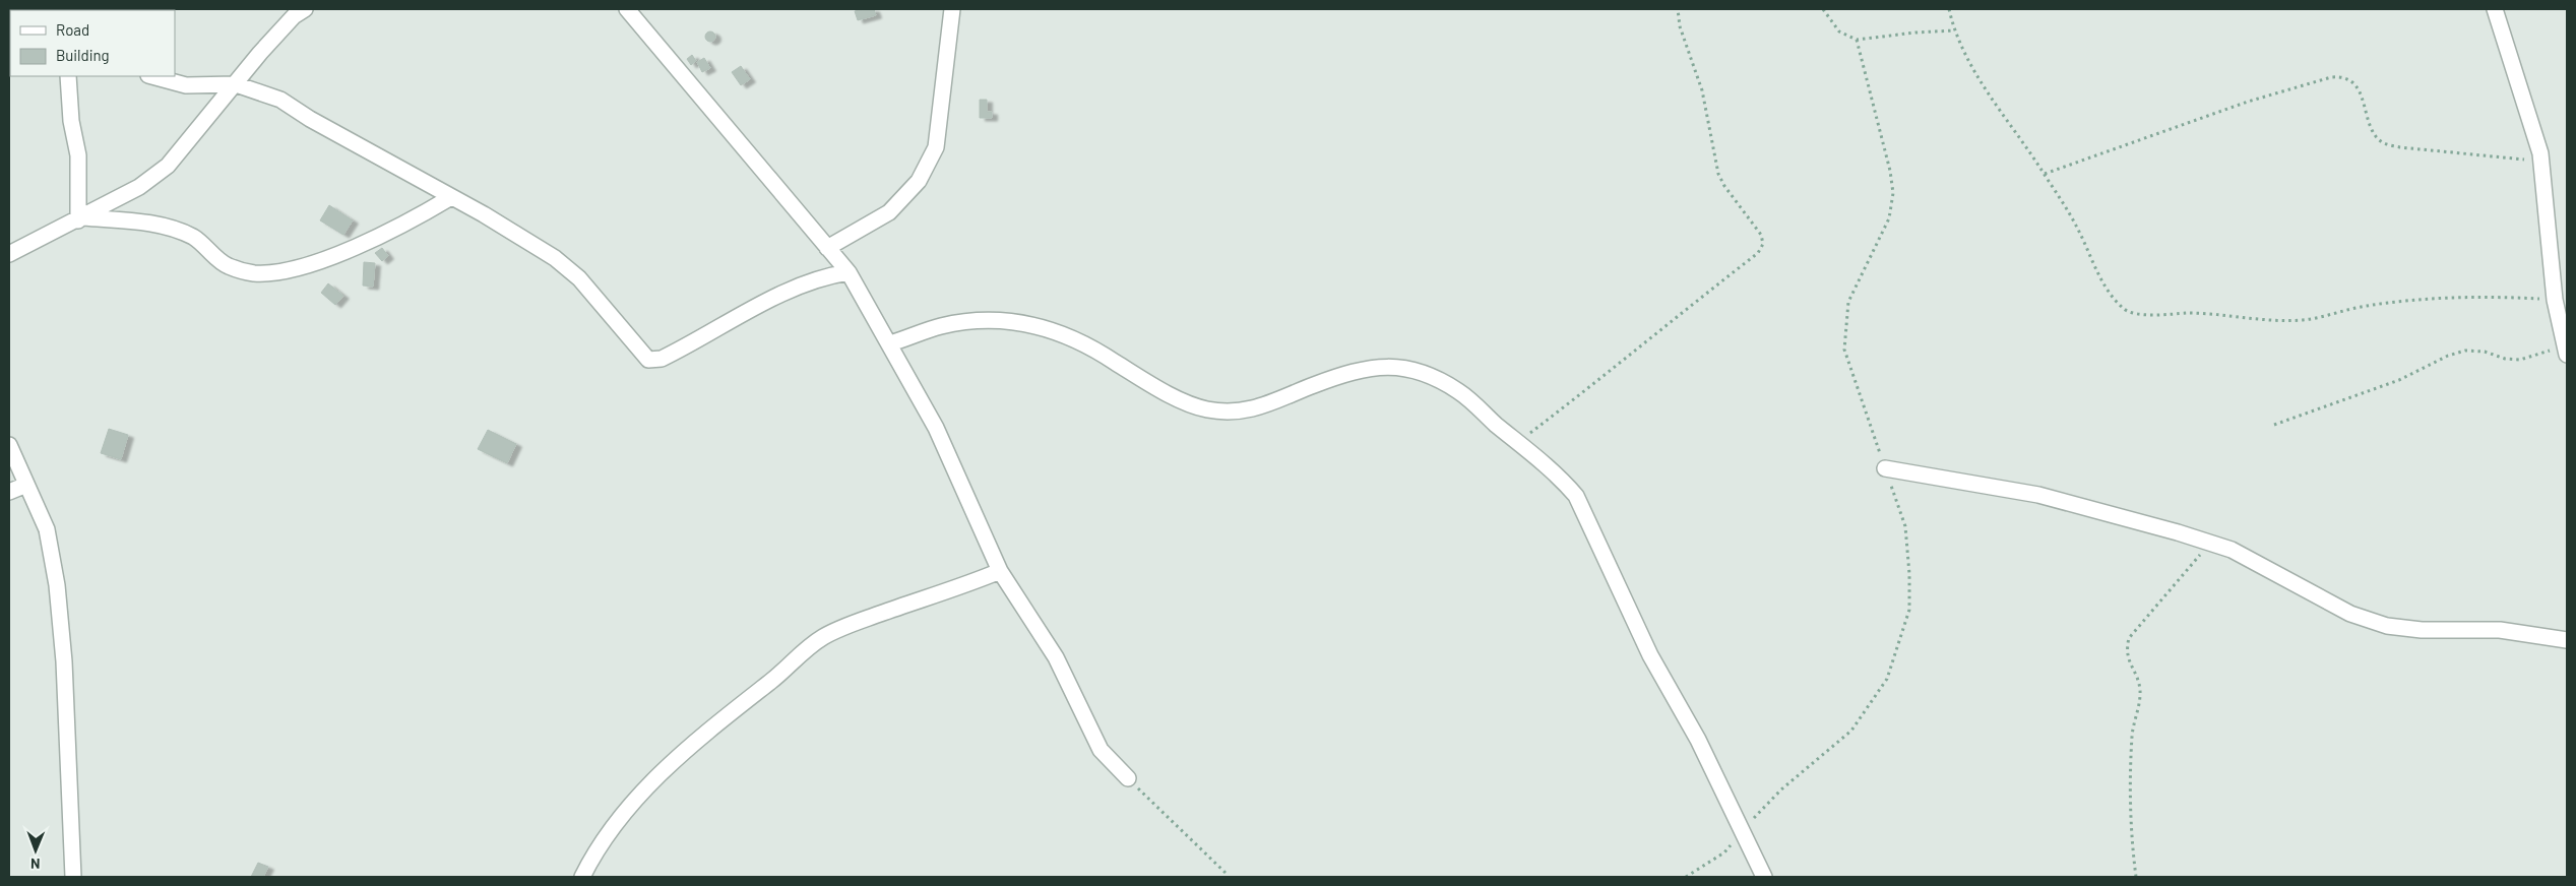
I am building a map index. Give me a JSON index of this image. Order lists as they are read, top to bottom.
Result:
{
  "legend": ["Road", "Building"],
  "north": "bottom"
}
